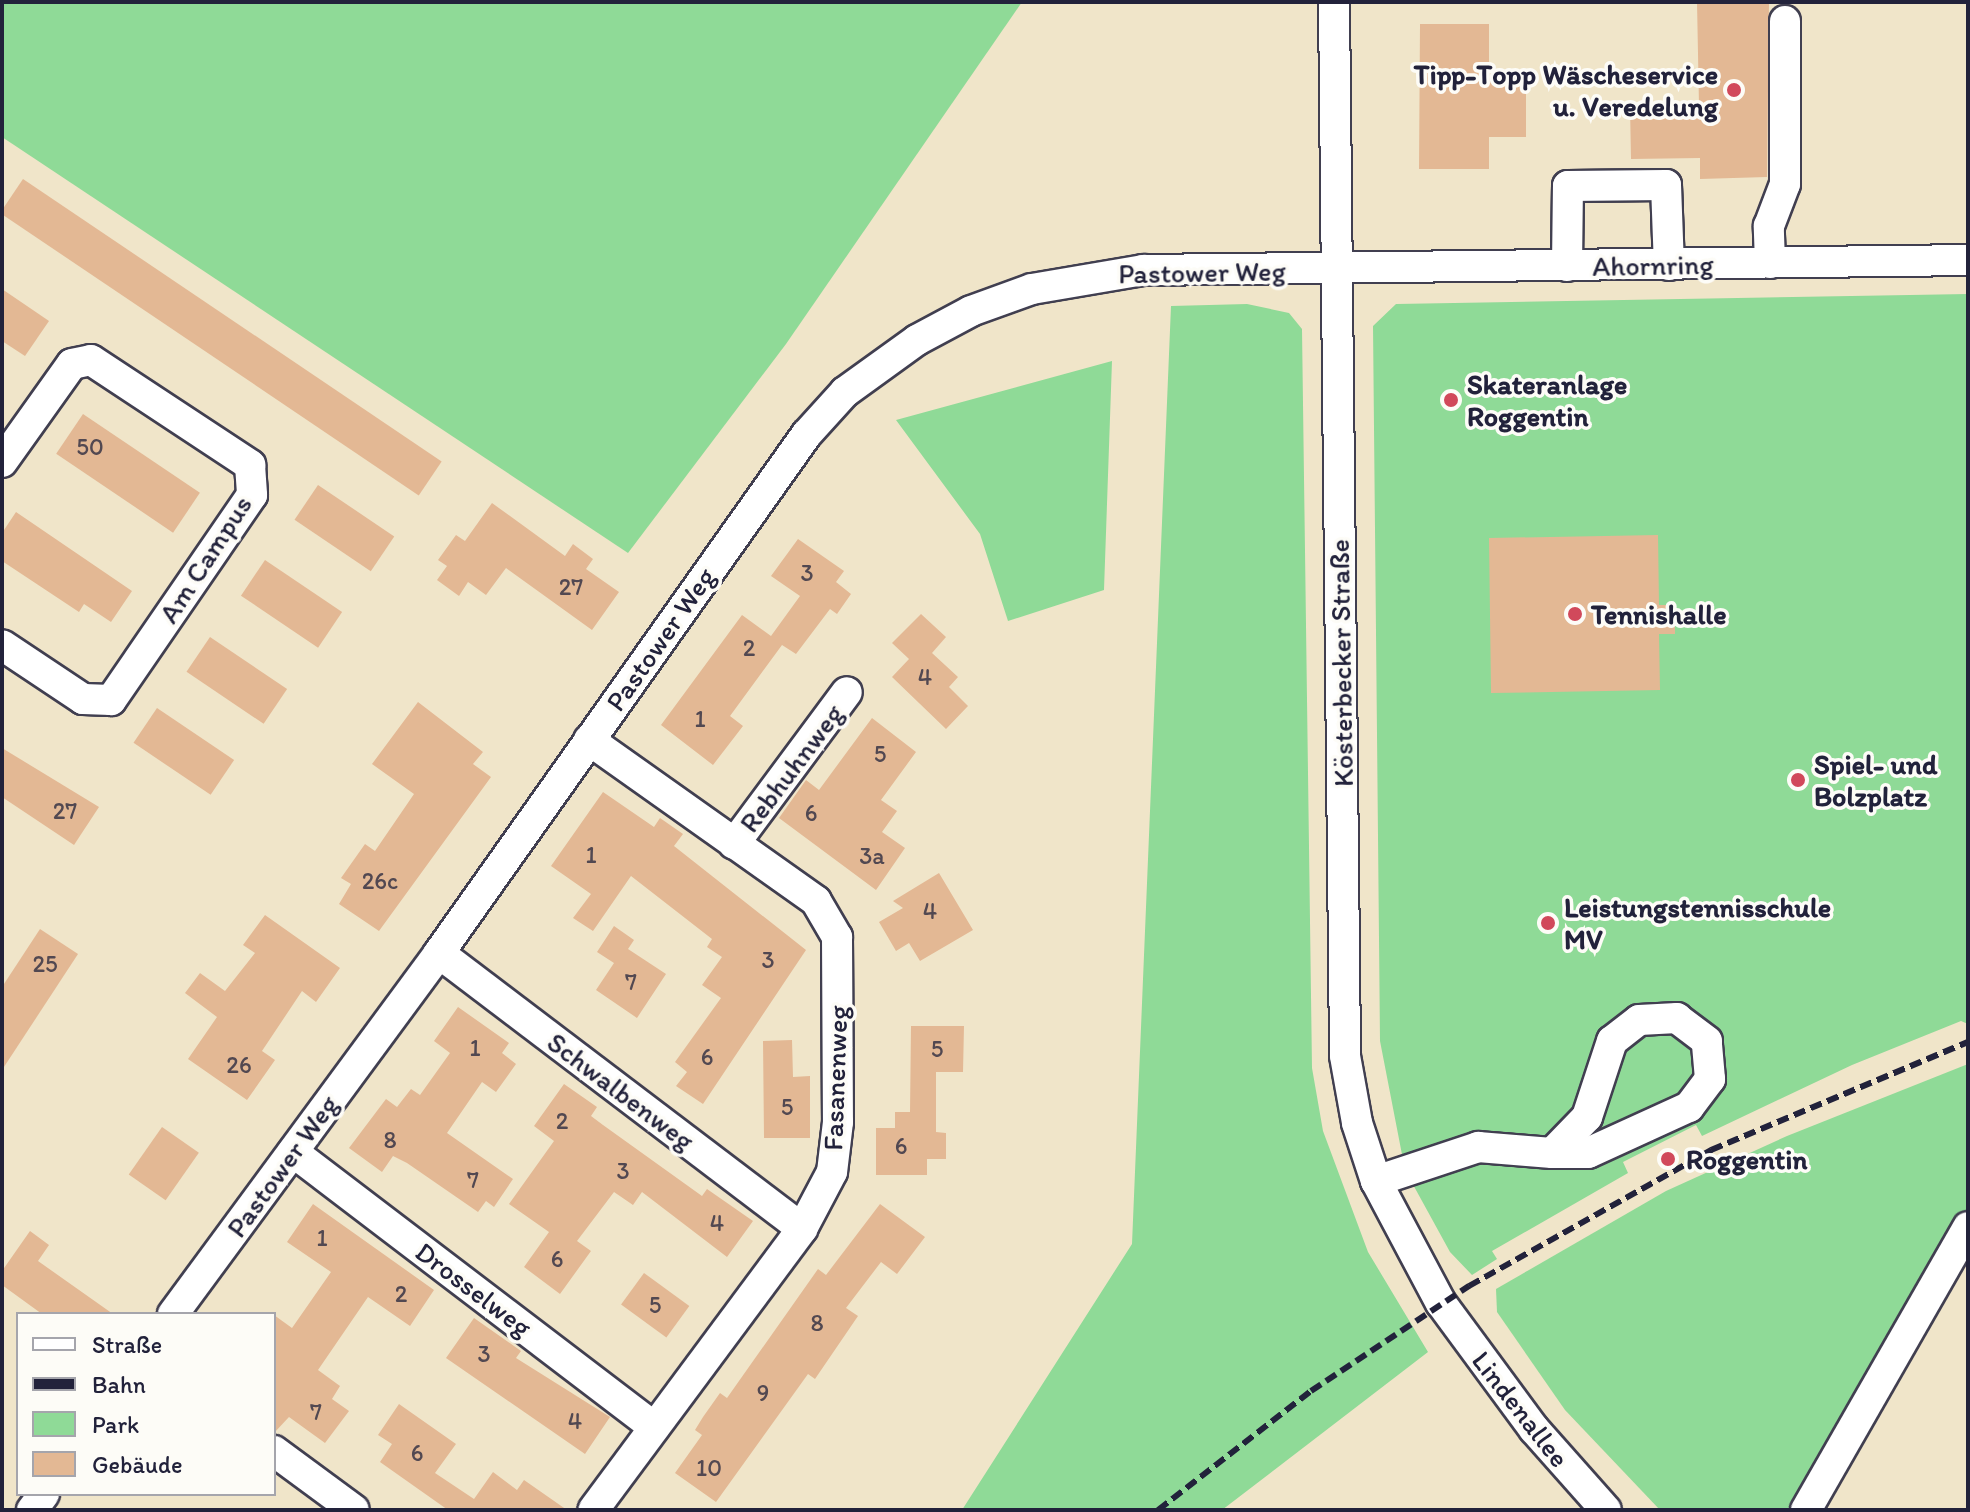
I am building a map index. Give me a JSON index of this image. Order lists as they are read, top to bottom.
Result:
{
  "streets": {
    "street": [
      "Ahornring",
      "Pastower Weg",
      "Am Campus",
      "Kösterbecker Straße",
      "Rebhuhnweg",
      "Fasanenweg",
      "Schwalbenweg",
      "Drosselweg",
      "Lindenallee"
    ]
  },
  "crossings": [
    ["Ahornring", "Pastower Weg"],
    ["Ahornring", "Kösterbecker Straße"],
    ["Pastower Weg", "Kösterbecker Straße"],
    ["Pastower Weg", "Fasanenweg"],
    ["Pastower Weg", "Schwalbenweg"],
    ["Pastower Weg", "Drosselweg"],
    ["Kösterbecker Straße", "Lindenallee"],
    ["Rebhuhnweg", "Fasanenweg"],
    ["Fasanenweg", "Schwalbenweg"],
    ["Fasanenweg", "Drosselweg"]
  ],
  "places": [
    "Tipp-Topp Wäscheservice u. Veredelung",
    "Skateranlage Roggentin",
    "Tennishalle",
    "Spiel- und Bolzplatz",
    "Leistungstennisschule MV",
    "Roggentin"
  ],
  "house_numbers": [
    "50",
    "3",
    "27",
    "2",
    "4",
    "1",
    "5",
    "27",
    "6",
    "1",
    "3a",
    "26c",
    "4",
    "3",
    "25",
    "7",
    "1",
    "5",
    "6",
    "26",
    "5",
    "2",
    "8",
    "6",
    "3",
    "7",
    "4",
    "1",
    "6",
    "2",
    "5",
    "8",
    "3",
    "9",
    "7",
    "4",
    "6",
    "10"
  ],
  "legend": [
    "Straße",
    "Bahn",
    "Park",
    "Gebäude"
  ]
}
